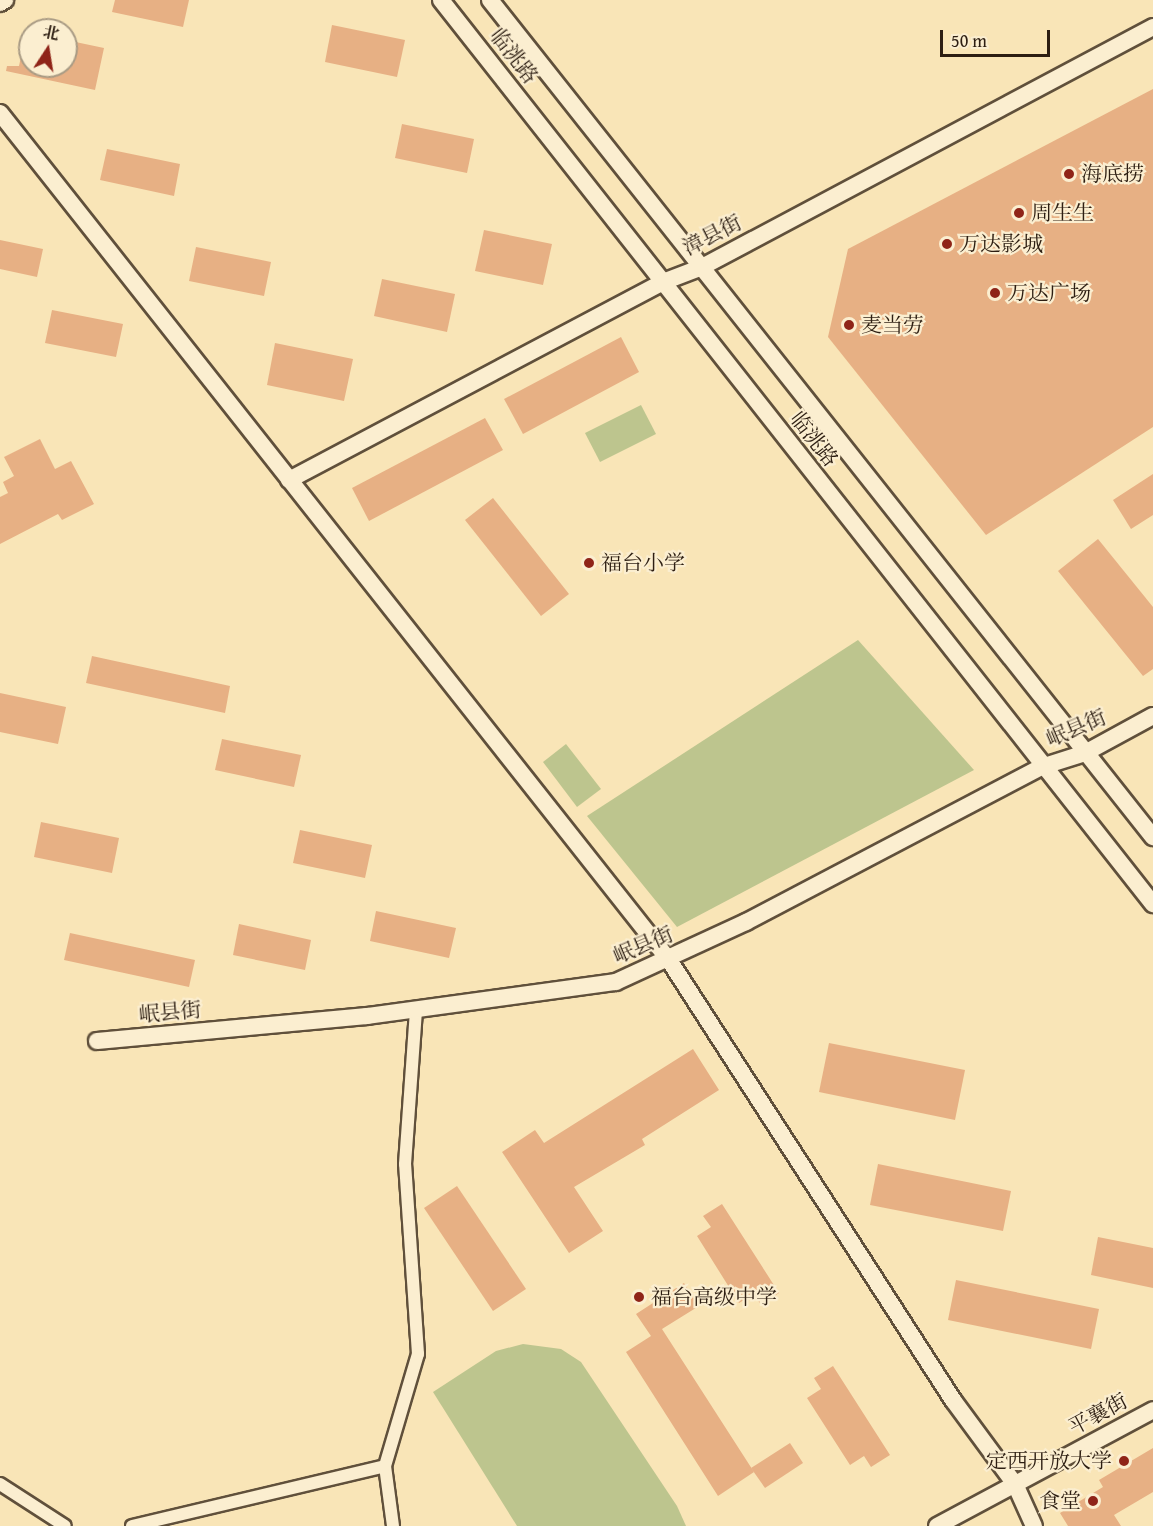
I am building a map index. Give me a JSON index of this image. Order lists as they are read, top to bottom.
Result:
{
  "streets": {
    "street": [
      "临洮路",
      "漳县街",
      "岷县街",
      "平襄街"
    ]
  },
  "crossings": [
    ["临洮路", "漳县街"],
    ["临洮路", "岷县街"]
  ],
  "places": [
    "海底捞",
    "周生生",
    "万达影城",
    "万达广场",
    "麦当劳",
    "福台小学",
    "福台高级中学",
    "定西开放大学",
    "食堂"
  ],
  "scale_bar": "50 m",
  "north": "top"
}
